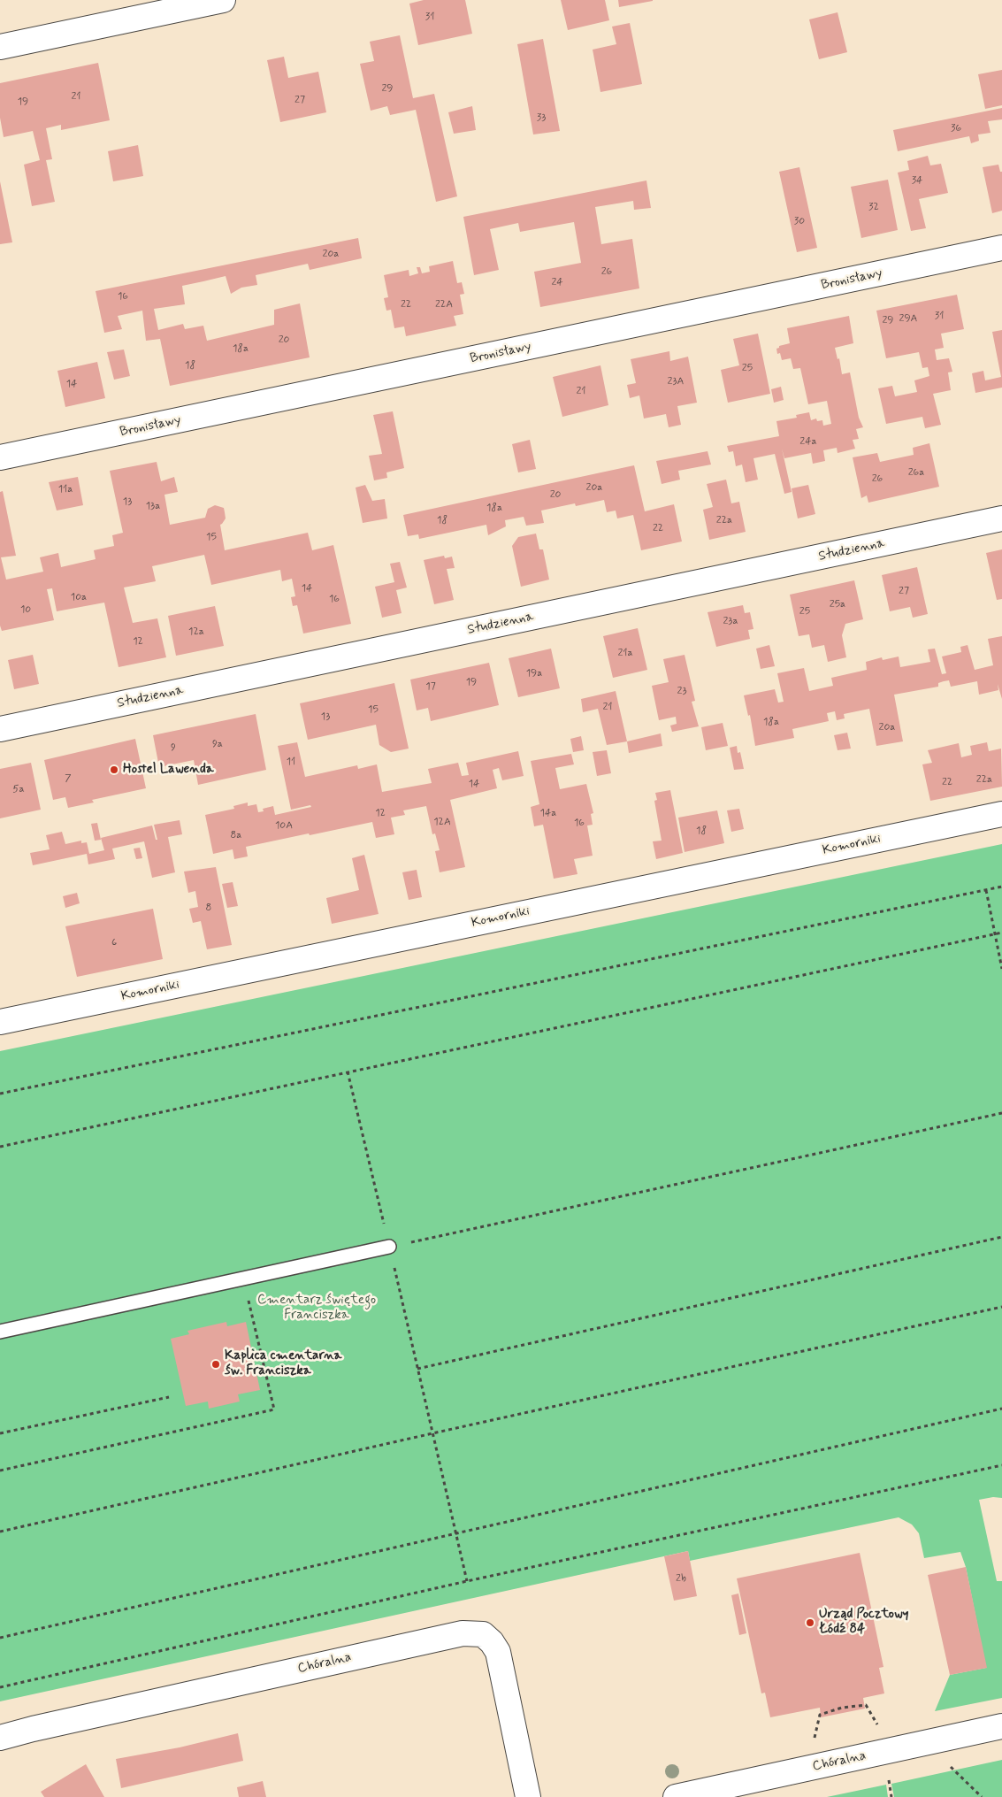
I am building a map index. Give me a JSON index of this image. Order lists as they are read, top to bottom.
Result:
{
  "streets": {
    "street": [
      "Bronisławy",
      "Studzienna",
      "Komorniki",
      "Chóralna"
    ]
  },
  "parks": ["Cmentarz świętego Franciszka"],
  "places": ["Hostel Lawenda", "Kaplica cmentarna św. Franciszka", "Urząd Pocztowy Łódź 84"],
  "house_numbers": [
    "31",
    "29",
    "21",
    "27",
    "19",
    "33",
    "36",
    "34",
    "32",
    "30",
    "20a",
    "26",
    "24",
    "16",
    "22",
    "22A",
    "31",
    "29A",
    "29",
    "20",
    "18a",
    "18",
    "25",
    "23A",
    "14",
    "21",
    "24a",
    "26a",
    "26",
    "20a",
    "11a",
    "20",
    "13",
    "13a",
    "18a",
    "18",
    "22a",
    "22",
    "15",
    "14",
    "27",
    "10a",
    "16",
    "25a",
    "10",
    "25",
    "23a",
    "12a",
    "12",
    "21a",
    "19a",
    "19",
    "17",
    "23",
    "21",
    "15",
    "13",
    "18a",
    "20a",
    "9a",
    "9",
    "11",
    "7",
    "22a",
    "22",
    "14",
    "5a",
    "12",
    "14a",
    "12A",
    "16",
    "10A",
    "18",
    "8a",
    "8",
    "6",
    "2b"
  ]
}
